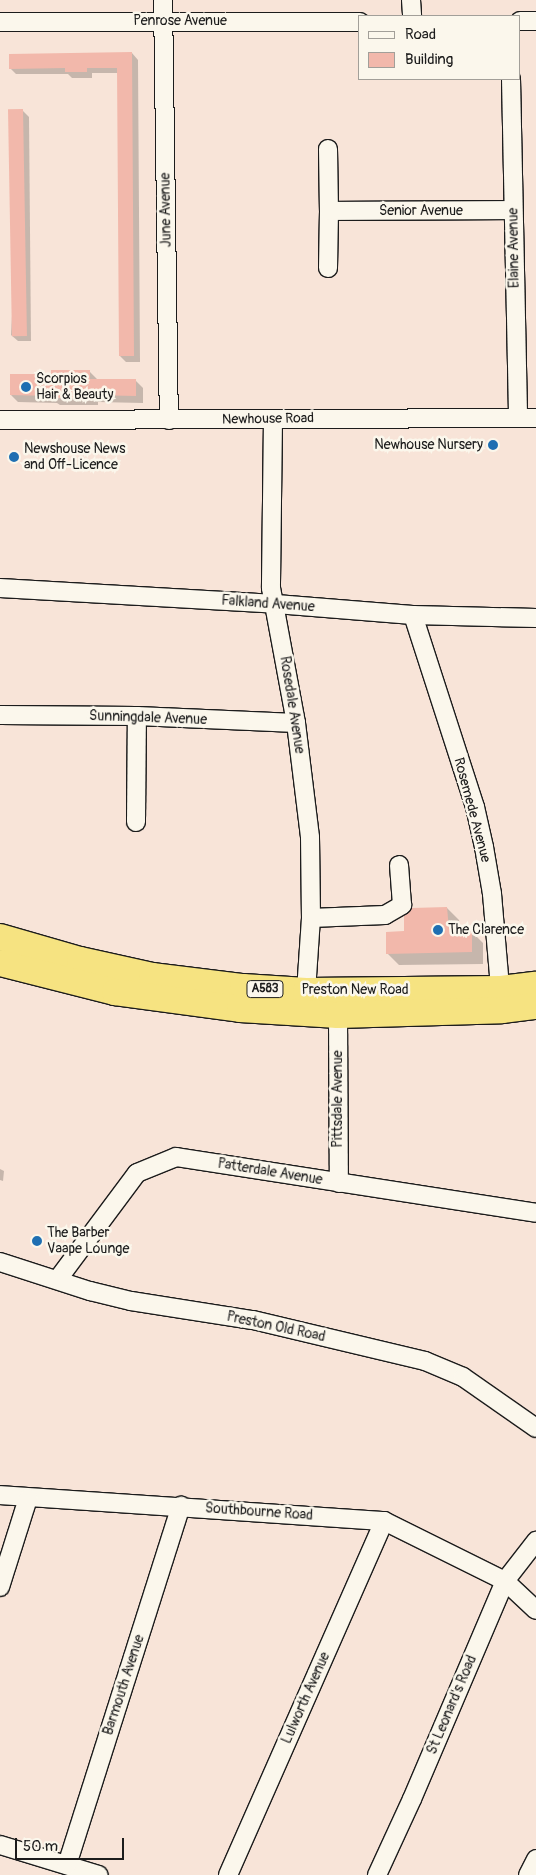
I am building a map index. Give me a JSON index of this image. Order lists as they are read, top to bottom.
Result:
{
  "streets": {
    "highway": ["A583", "Preston New Road"],
    "street": [
      "Penrose Avenue",
      "June Avenue",
      "Senior Avenue",
      "Elaine Avenue",
      "Newhouse Road",
      "Falkland Avenue",
      "Rosedale Avenue",
      "Sunningdale Avenue",
      "Rosemede Avenue",
      "Pittsdale Avenue",
      "Patterdale Avenue",
      "Preston Old Road",
      "Southbourne Road",
      "Barmouth Avenue",
      "Lulworth Avenue",
      "St Leonard's Road"
    ]
  },
  "crossings": [
    ["Penrose Avenue", "June Avenue"],
    ["June Avenue", "Newhouse Road"],
    ["Senior Avenue", "Elaine Avenue"],
    ["Elaine Avenue", "Newhouse Road"],
    ["Newhouse Road", "Rosedale Avenue"],
    ["Falkland Avenue", "Rosedale Avenue"],
    ["Falkland Avenue", "Rosemede Avenue"],
    ["Rosedale Avenue", "Sunningdale Avenue"],
    ["Rosedale Avenue", "Preston New Road"],
    ["Rosemede Avenue", "Preston New Road"],
    ["Preston New Road", "Pittsdale Avenue"],
    ["Pittsdale Avenue", "Patterdale Avenue"],
    ["Patterdale Avenue", "Preston Old Road"],
    ["Southbourne Road", "Barmouth Avenue"],
    ["Southbourne Road", "Lulworth Avenue"],
    ["Southbourne Road", "St Leonard's Road"]
  ],
  "places": [
    "Scorpios Hair & Beauty",
    "Newhouse Nursery",
    "Newshouse News and Off-Licence",
    "The Clarence",
    "The Barber Vaape Lounge"
  ],
  "legend": ["Road", "Building"],
  "scale_bar": "50 m"
}
